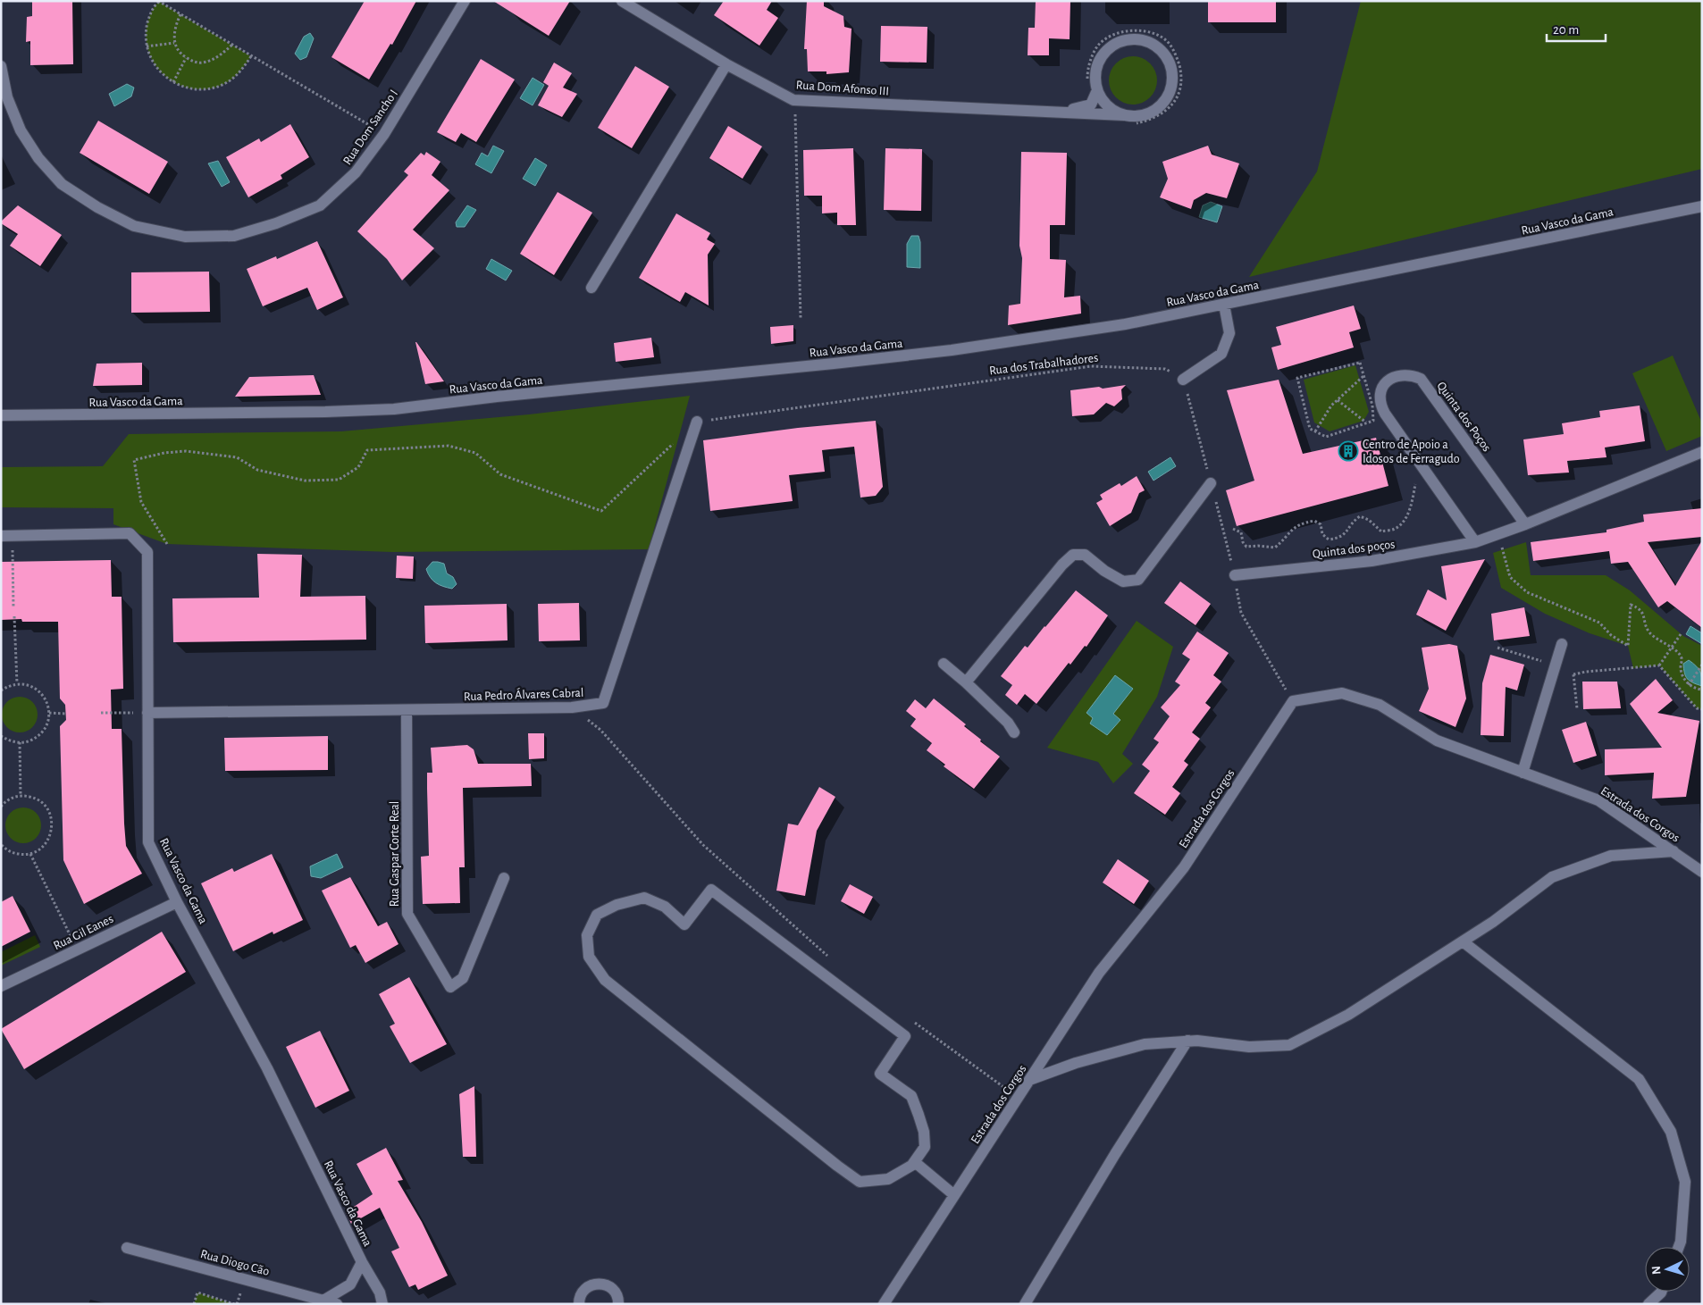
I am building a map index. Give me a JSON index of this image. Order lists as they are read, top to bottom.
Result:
{
  "streets": {
    "street": [
      "Rua Dom Afonso III",
      "Rua Dom Sancho I",
      "Rua Vasco da Gama",
      "Quinta dos Poços",
      "Quinta dos poços",
      "Rua Pedro Álvares Cabral",
      "Estrada dos Corgos",
      "Rua Gaspar Corte Real",
      "Rua Gil Eanes",
      "Rua Diogo Cão"
    ],
    "path": ["Rua dos Trabalhadores"]
  },
  "crossings": [
    ["Rua Vasco da Gama", "Rua Pedro Álvares Cabral"],
    ["Rua Vasco da Gama", "Rua Gil Eanes"],
    ["Rua dos Trabalhadores", "Rua Pedro Álvares Cabral"],
    ["Quinta dos Poços", "Quinta dos poços"],
    ["Rua Pedro Álvares Cabral", "Rua Gaspar Corte Real"]
  ],
  "places": {
    "building": ["Centro de Apoio a Idosos de Ferragudo"]
  },
  "scale_bar": "20 m",
  "north": "left"
}
